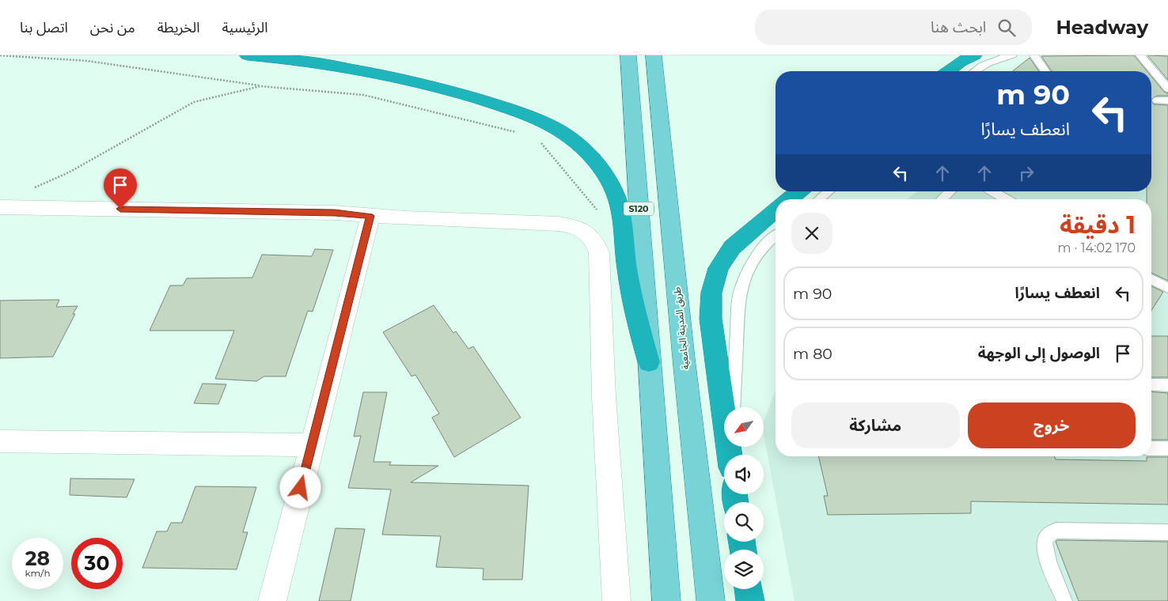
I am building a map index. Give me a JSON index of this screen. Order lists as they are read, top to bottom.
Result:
{
  "streets": {
    "main road": ["S120", "طريق المدينة الجامعية"]
  },
  "north": "bottom left",
  "page": {
    "header": "Headway",
    "search": "ابحث هنا",
    "nav": [
      "الرئيسية",
      "الخريطة",
      "من نحن",
      "اتصل بنا"
    ],
    "turn": ["90 m", "انعطف يسارًا"],
    "heading": ["1 دقيقة", "170 m · 14:02"],
    "list": [
      {
        "name": "انعطف يسارًا",
        "value": "90 m"
      },
      {
        "name": "الوصول إلى الوجهة",
        "value": "80 m"
      }
    ],
    "buttons": ["خروج", "مشاركة"],
    "speed": "28 km/h",
    "limit": "30"
  }
}
